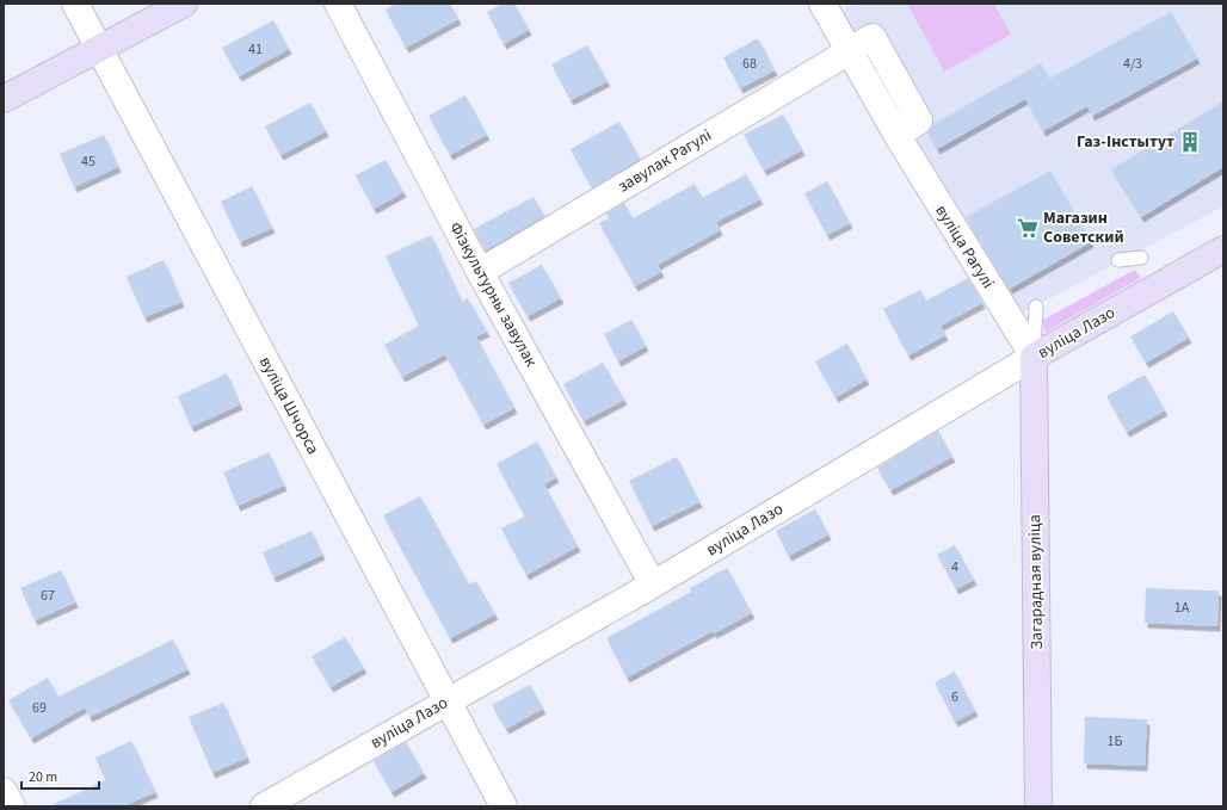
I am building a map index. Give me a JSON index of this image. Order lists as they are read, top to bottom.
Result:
{
  "streets": {
    "street": [
      "завулак Рагулі",
      "вуліца Рагулі",
      "Фізкультурны завулак",
      "вуліца Лазо",
      "вуліца Шчорса",
      "Загарадная вуліца"
    ]
  },
  "crossings": [
    ["завулак Рагулі", "вуліца Рагулі"],
    ["завулак Рагулі", "Фізкультурны завулак"],
    ["вуліца Рагулі", "вуліца Лазо"],
    ["вуліца Рагулі", "Загарадная вуліца"],
    ["Фізкультурны завулак", "вуліца Лазо"],
    ["вуліца Лазо", "вуліца Шчорса"],
    ["вуліца Лазо", "Загарадная вуліца"]
  ],
  "places": {
    "building": ["Газ-Інстытут"],
    "supermarket": ["Магазин Советский"]
  },
  "house_numbers": [
    "41",
    "68",
    "4/3",
    "45",
    "4",
    "67",
    "1А",
    "6",
    "69",
    "1Б"
  ],
  "scale_bar": "20 m"
}
